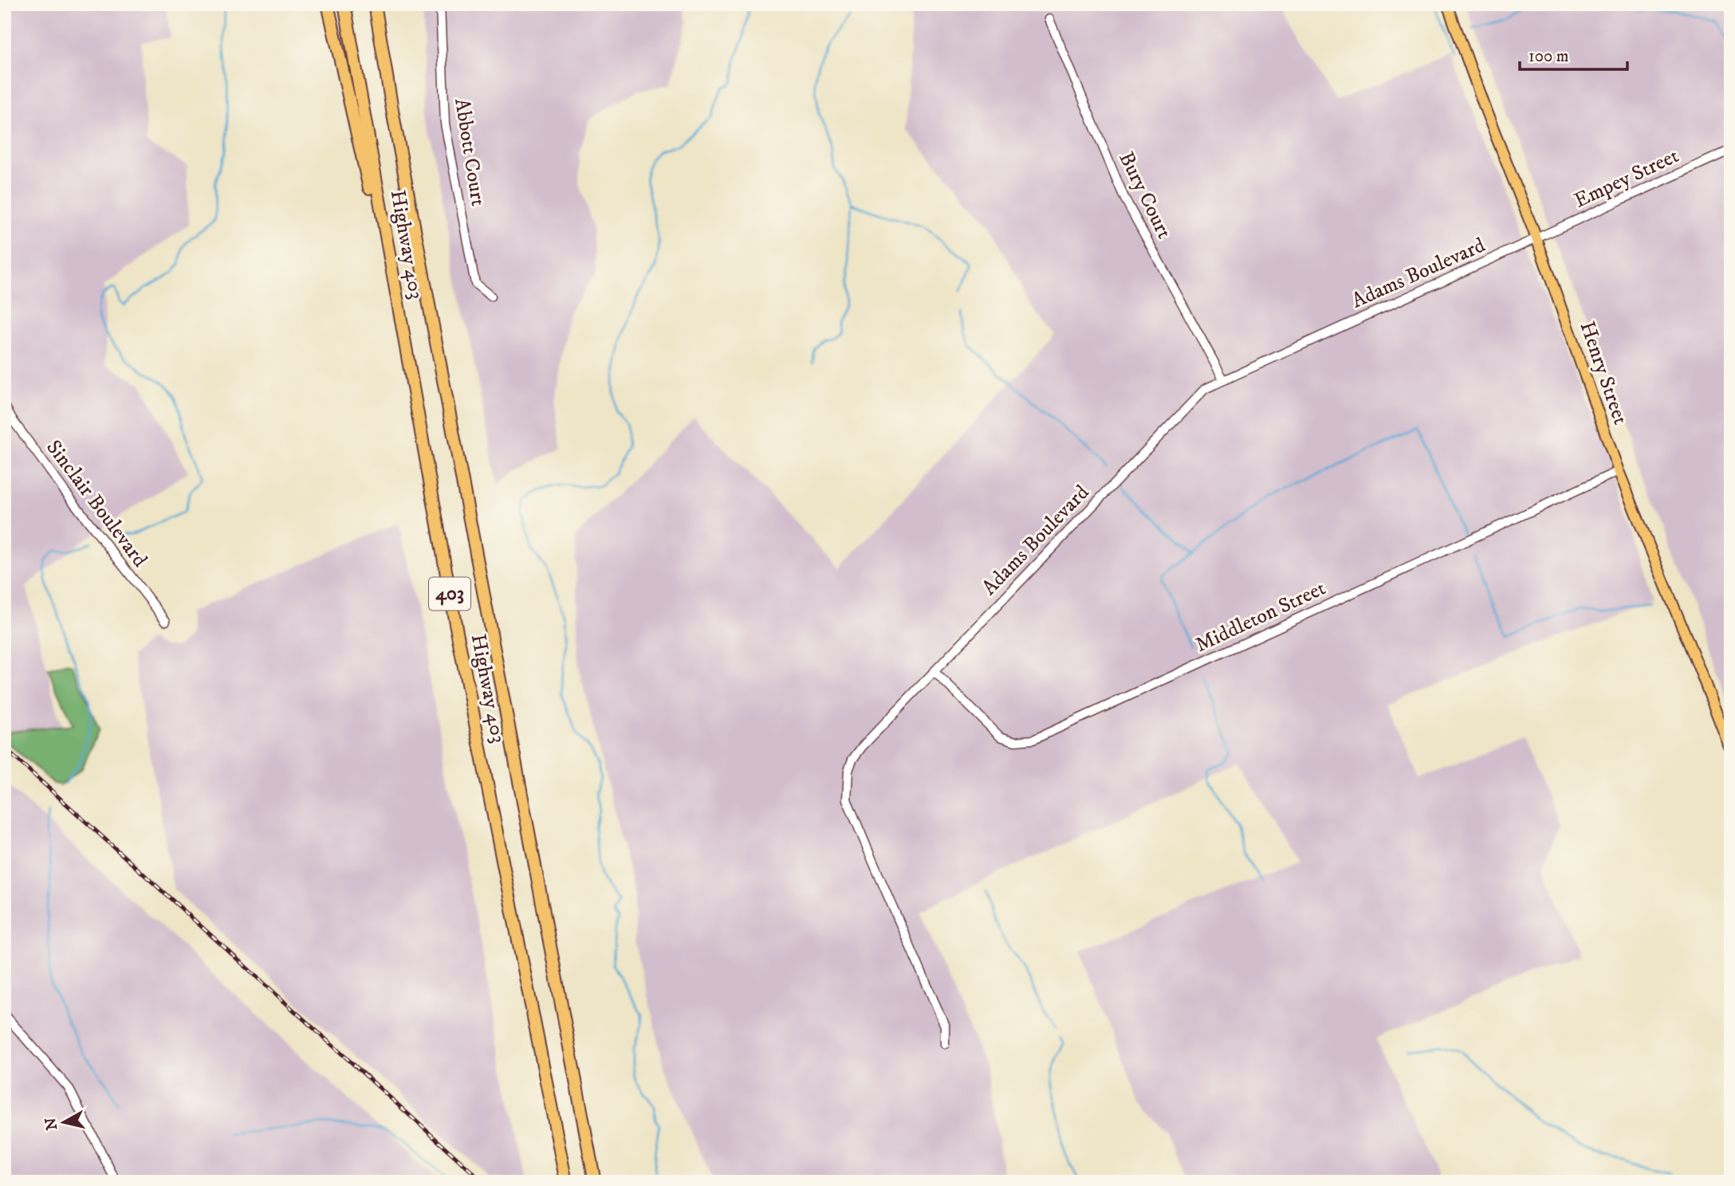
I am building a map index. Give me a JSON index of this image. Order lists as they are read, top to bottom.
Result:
{
  "streets": {
    "highway": ["Highway 403", "403"],
    "main road": ["Henry Street"],
    "street": [
      "Abbott Court",
      "Empey Street",
      "Bury Court",
      "Adams Boulevard",
      "Sinclair Boulevard",
      "Middleton Street"
    ]
  },
  "crossings": [
    ["Empey Street", "Adams Boulevard"],
    ["Empey Street", "Henry Street"],
    ["Bury Court", "Adams Boulevard"],
    ["Adams Boulevard", "Henry Street"],
    ["Adams Boulevard", "Middleton Street"],
    ["Henry Street", "Middleton Street"]
  ],
  "scale_bar": "100 m",
  "north": "left"
}
